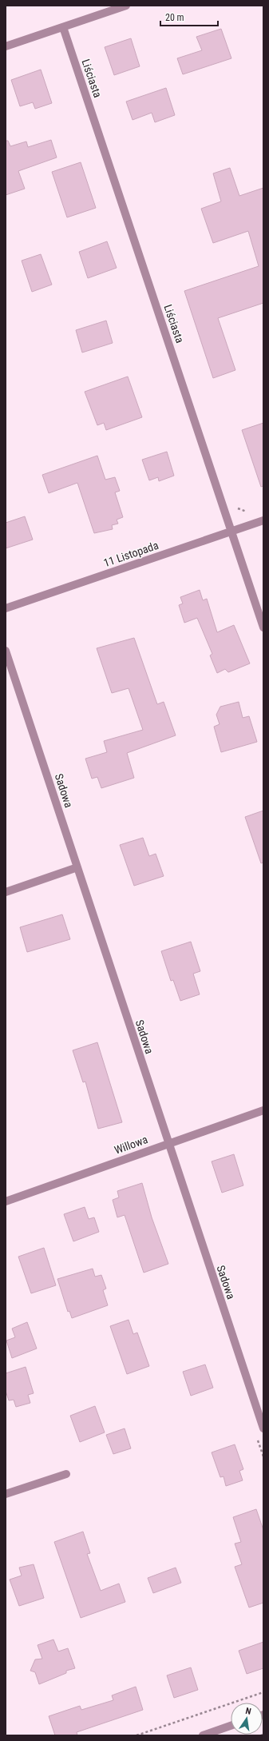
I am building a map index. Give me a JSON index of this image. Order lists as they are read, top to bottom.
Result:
{
  "streets": {
    "street": [
      "Liściasta",
      "11 Listopada",
      "Sadowa",
      "Willowa"
    ]
  },
  "crossings": [
    ["Liściasta", "11 Listopada"],
    ["Sadowa", "Willowa"]
  ],
  "scale_bar": "20 m",
  "north": "top"
}
